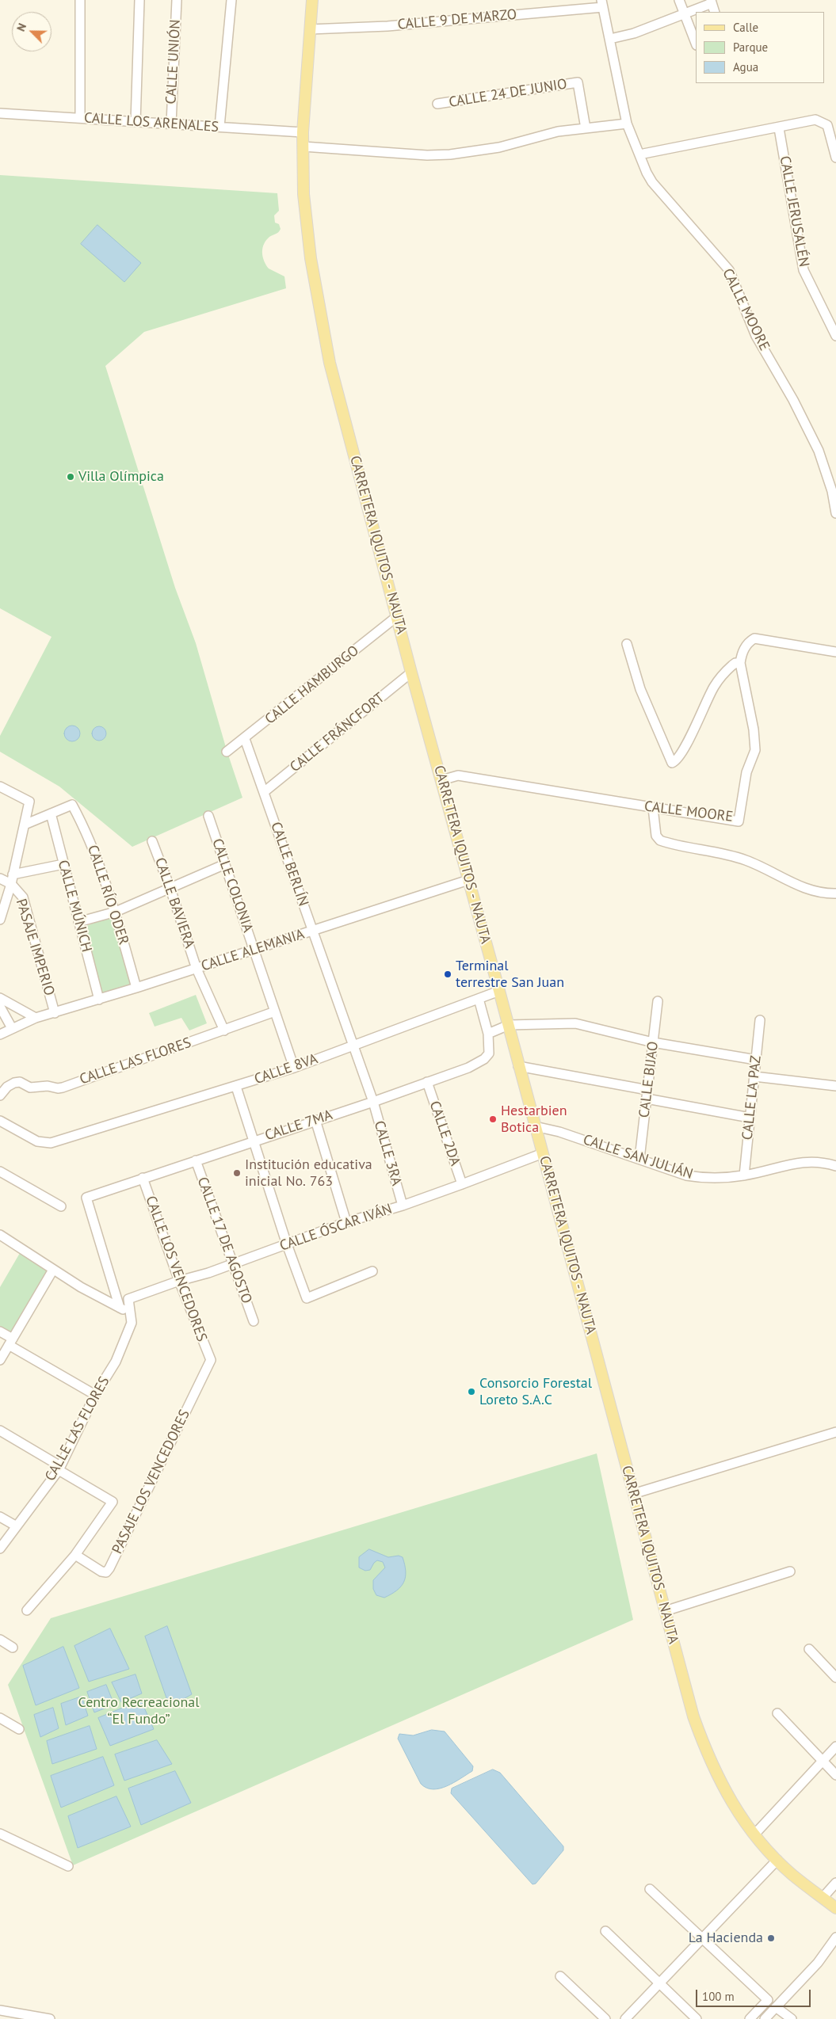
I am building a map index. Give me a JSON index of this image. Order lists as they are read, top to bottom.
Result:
{
  "streets": {
    "main road": ["CARRETERA IQUITOS - NAUTA"],
    "street": [
      "CALLE 9 DE MARZO",
      "CALLE UNIÓN",
      "CALLE 24 DE JUNIO",
      "CALLE LOS ARENALES",
      "CALLE JERUSALÉN",
      "CALLE MOORE",
      "CALLE HAMBURGO",
      "CALLE FRÁNCFORT",
      "CALLE BERLÍN",
      "CALLE COLONIA",
      "CALLE RÍO ODER",
      "CALLE BAVIERA",
      "CALLE MÚNICH",
      "PASAJE IMPERIO",
      "CALLE ALEMANIA",
      "CALLE LAS FLORES",
      "CALLE 8VA",
      "CALLE BIJAO",
      "CALLE LA PAZ",
      "CALLE 7MA",
      "CALLE 2DA",
      "CALLE 3RA",
      "CALLE SAN JULIÁN",
      "CALLE ÓSCAR IVÁN",
      "CALLE 17 DE AGOSTO",
      "CALLE LOS VENCEDORES",
      "PASAJE LOS VENCEDORES"
    ]
  },
  "crossings": [
    ["CALLE 9 DE MARZO", "CALLE MOORE"],
    ["CALLE 9 DE MARZO", "CARRETERA IQUITOS - NAUTA"],
    ["CALLE UNIÓN", "CALLE LOS ARENALES"],
    ["CALLE LOS ARENALES", "CARRETERA IQUITOS - NAUTA"],
    ["CALLE MOORE", "CARRETERA IQUITOS - NAUTA"],
    ["CARRETERA IQUITOS - NAUTA", "CALLE HAMBURGO"],
    ["CARRETERA IQUITOS - NAUTA", "CALLE FRÁNCFORT"],
    ["CARRETERA IQUITOS - NAUTA", "CALLE ALEMANIA"],
    ["CARRETERA IQUITOS - NAUTA", "CALLE 8VA"],
    ["CARRETERA IQUITOS - NAUTA", "CALLE SAN JULIÁN"],
    ["CARRETERA IQUITOS - NAUTA", "CALLE ÓSCAR IVÁN"],
    ["CALLE HAMBURGO", "CALLE BERLÍN"],
    ["CALLE FRÁNCFORT", "CALLE BERLÍN"],
    ["CALLE BERLÍN", "CALLE ALEMANIA"],
    ["CALLE BERLÍN", "CALLE 8VA"],
    ["CALLE BERLÍN", "CALLE 7MA"],
    ["CALLE BERLÍN", "CALLE 3RA"],
    ["CALLE COLONIA", "CALLE ALEMANIA"],
    ["CALLE COLONIA", "CALLE LAS FLORES"],
    ["CALLE COLONIA", "CALLE 8VA"],
    ["CALLE RÍO ODER", "CALLE MÚNICH"],
    ["CALLE RÍO ODER", "CALLE ALEMANIA"],
    ["CALLE BAVIERA", "CALLE ALEMANIA"],
    ["CALLE BAVIERA", "CALLE LAS FLORES"],
    ["CALLE MÚNICH", "CALLE ALEMANIA"],
    ["PASAJE IMPERIO", "CALLE ALEMANIA"],
    ["CALLE LAS FLORES", "CALLE ÓSCAR IVÁN"],
    ["CALLE 8VA", "CALLE 7MA"],
    ["CALLE BIJAO", "CALLE SAN JULIÁN"],
    ["CALLE LA PAZ", "CALLE SAN JULIÁN"],
    ["CALLE 7MA", "CALLE 2DA"],
    ["CALLE 7MA", "CALLE 3RA"],
    ["CALLE 7MA", "CALLE 17 DE AGOSTO"],
    ["CALLE 7MA", "CALLE LOS VENCEDORES"],
    ["CALLE 2DA", "CALLE ÓSCAR IVÁN"],
    ["CALLE 3RA", "CALLE ÓSCAR IVÁN"],
    ["CALLE ÓSCAR IVÁN", "CALLE 17 DE AGOSTO"],
    ["CALLE ÓSCAR IVÁN", "CALLE LOS VENCEDORES"],
    ["CALLE LOS VENCEDORES", "PASAJE LOS VENCEDORES"]
  ],
  "parks": ["Centro Recreacional “El Fundo”"],
  "places": [
    "Villa Olímpica",
    "Terminal terrestre San Juan",
    "Hestarbien Botica",
    "Institución educativa inicial No. 763",
    "Consorcio Forestal Loreto S.A.C",
    "La Hacienda"
  ],
  "legend": ["Calle", "Parque", "Agua"],
  "scale_bar": "100 m",
  "north": "top left"
}
